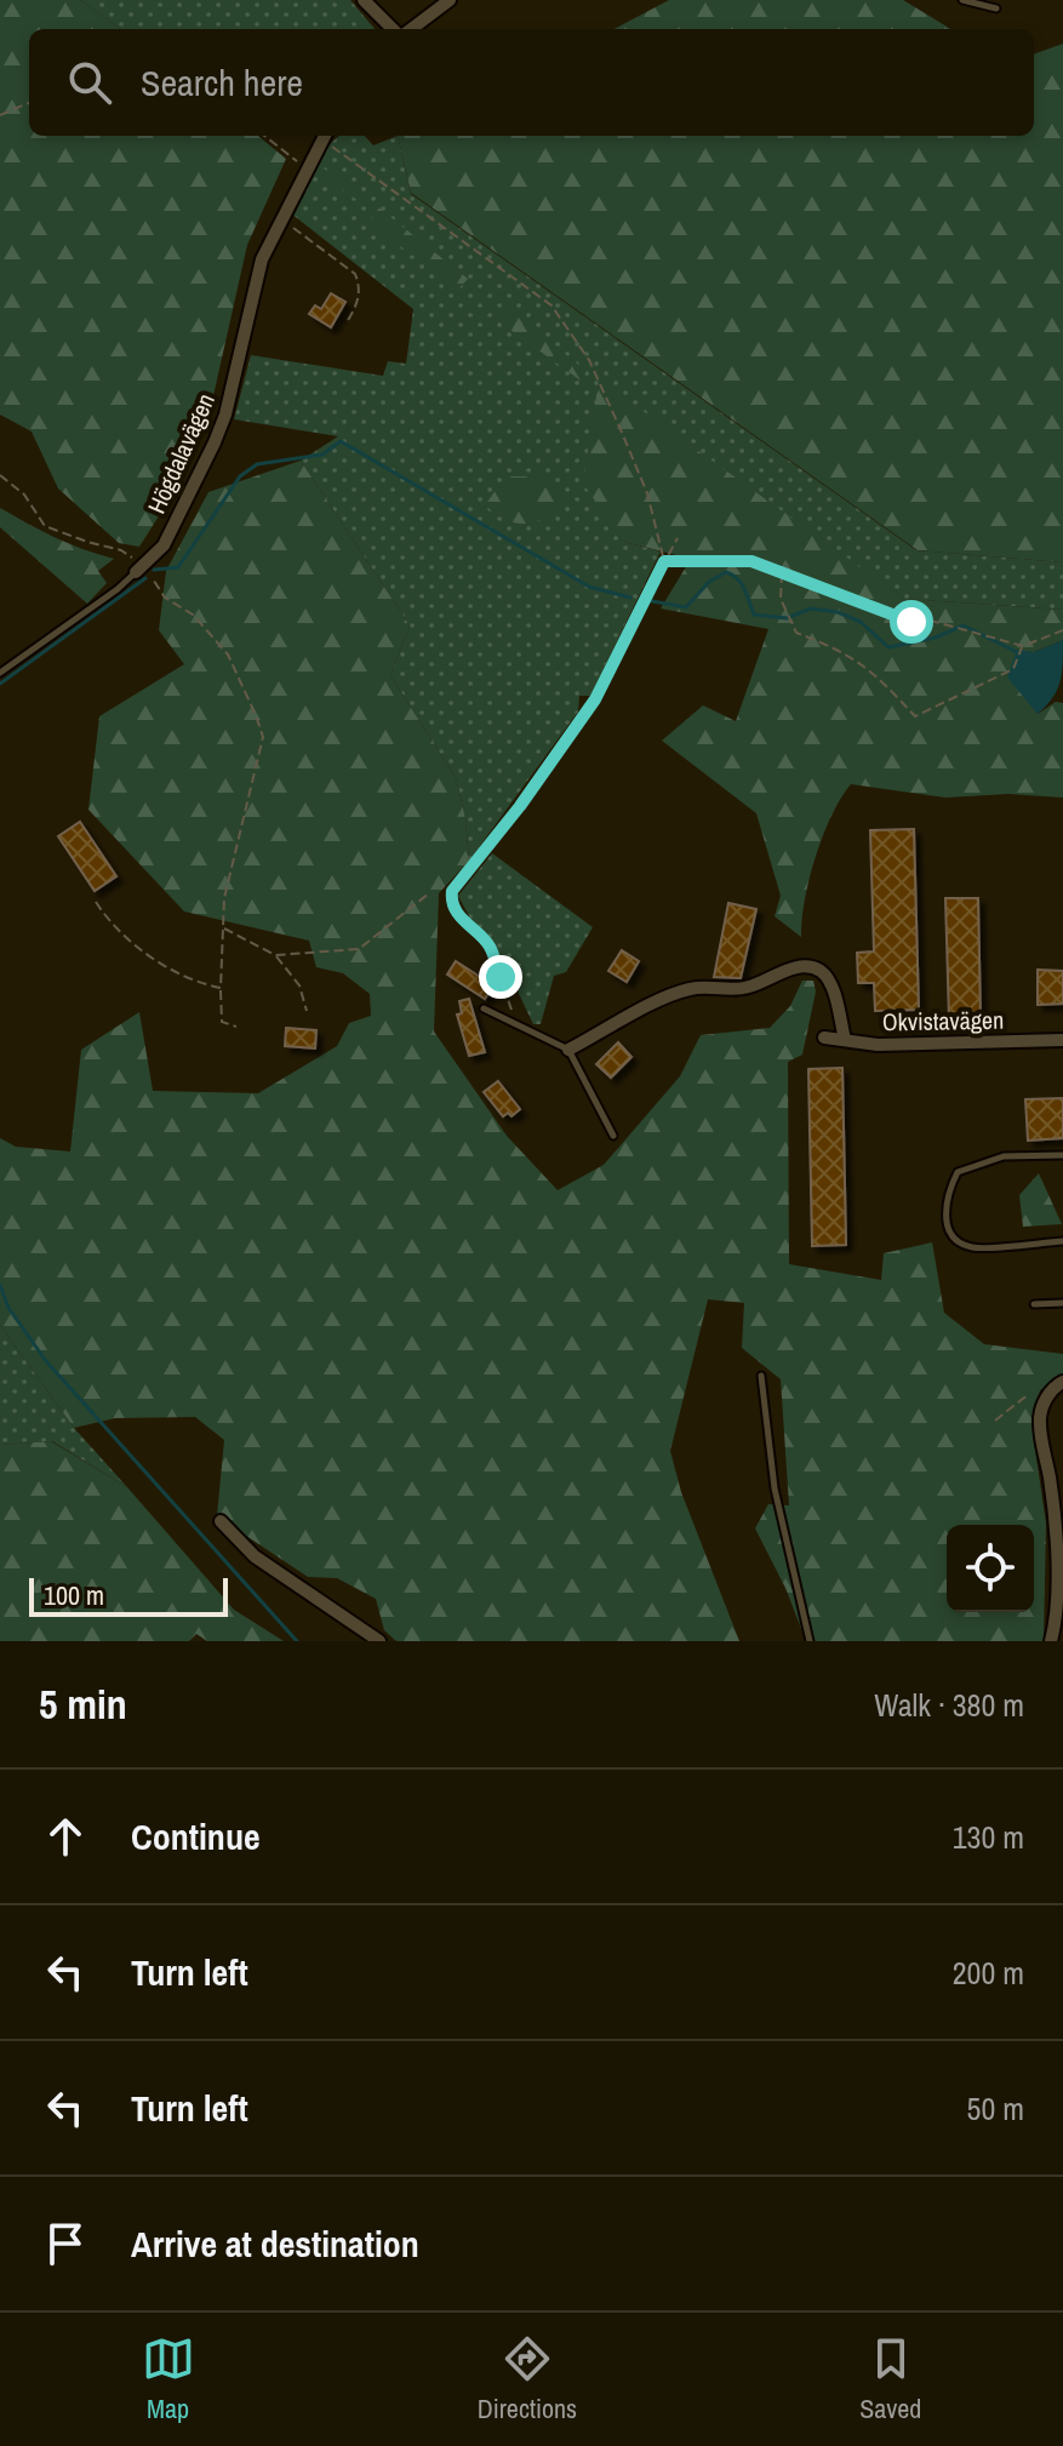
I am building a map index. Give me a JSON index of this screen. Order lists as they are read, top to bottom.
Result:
{
  "streets": {
    "street": ["Högdalavägen", "Okvistavägen"]
  },
  "scale_bar": "100 m",
  "page": {
    "search": "Search here",
    "scale": "100 m",
    "heading": ["5 min", "Walk · 380 m"],
    "list": [
      ["Continue", "130 m"],
      ["Turn left", "200 m"],
      ["Turn left", "50 m"],
      "Arrive at destination"
    ],
    "nav": ["Map", "Directions", "Saved"]
  }
}
